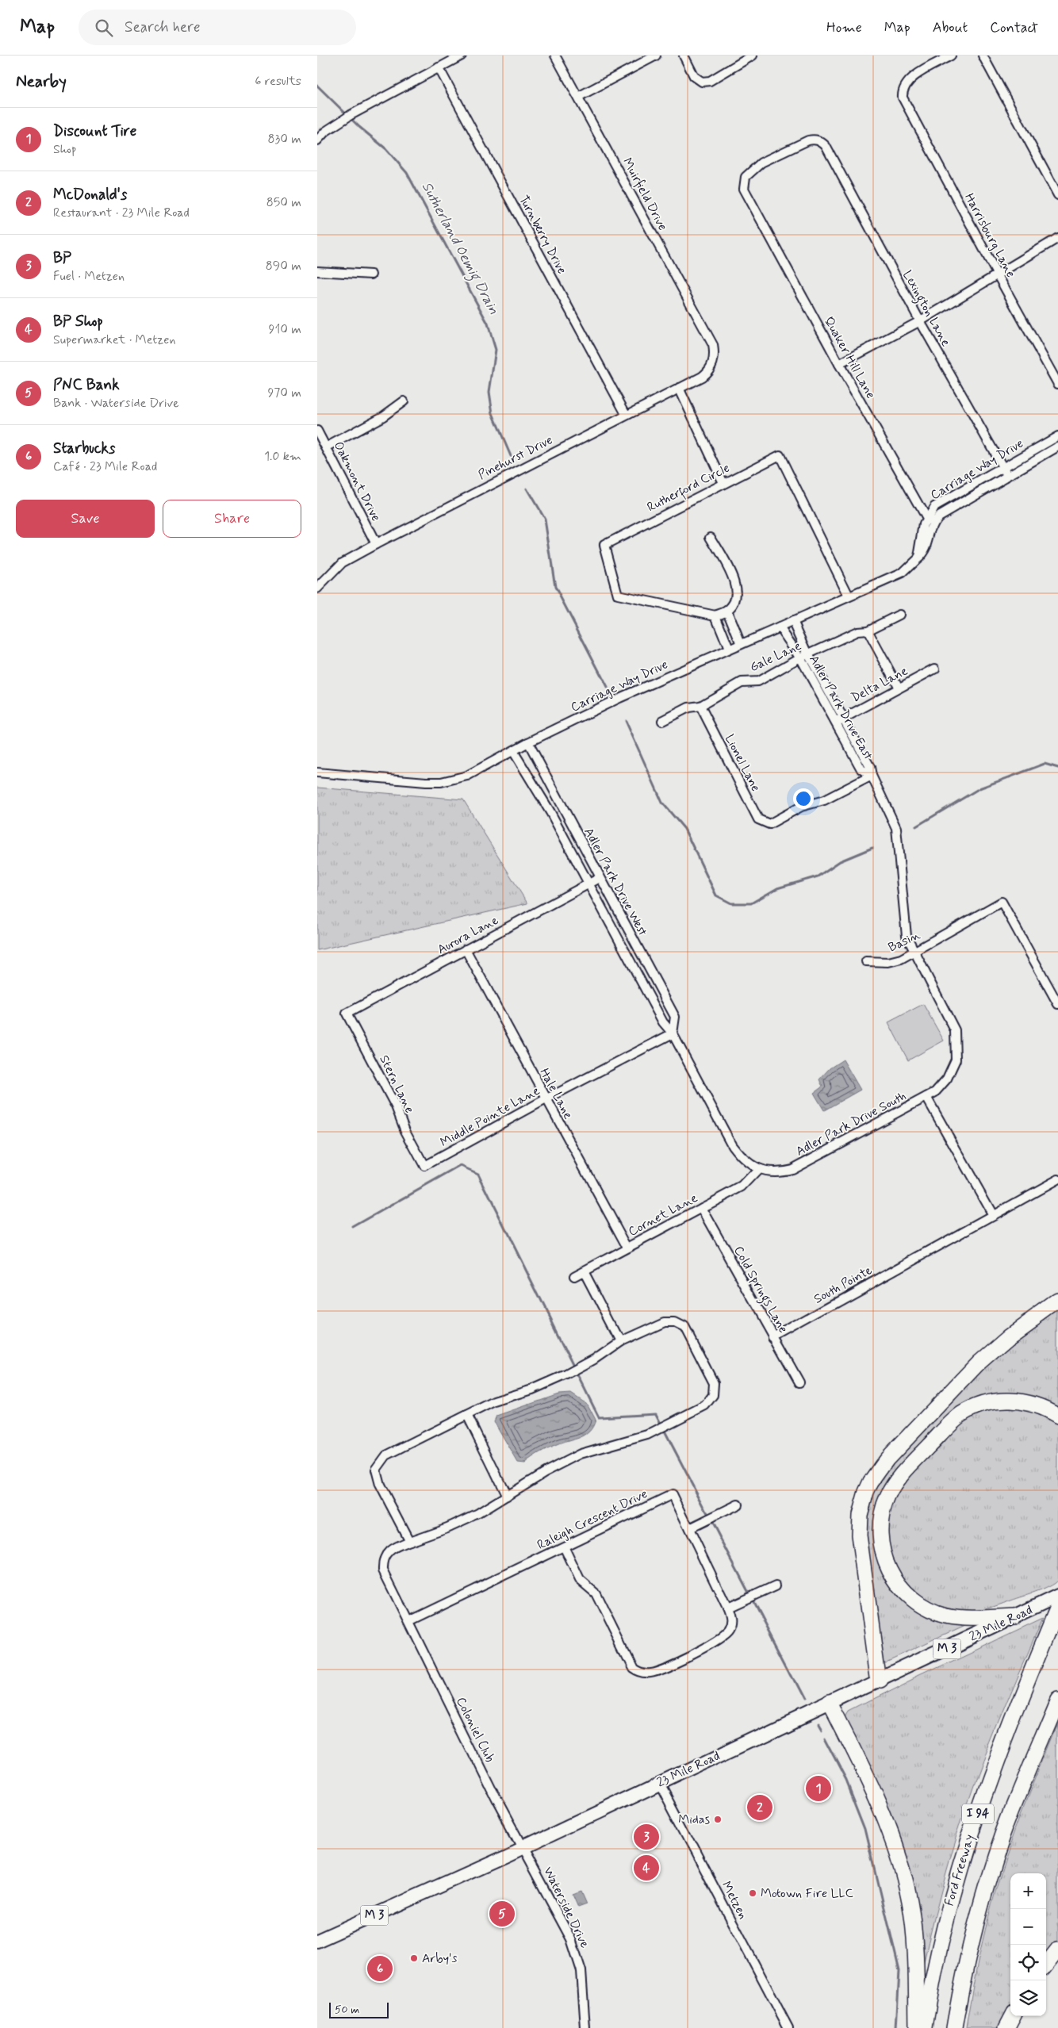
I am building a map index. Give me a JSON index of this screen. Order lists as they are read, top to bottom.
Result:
{
  "streets": {
    "highway": ["I 94", "Ford Freeway"],
    "main road": ["23 Mile Road", "M 3"],
    "street": [
      "Muirfield Drive",
      "Turnberry Drive",
      "Harrisburg Lane",
      "Lexington Lane",
      "Quaker Hill Lane",
      "Pinehurst Drive",
      "Carriage Way Drive",
      "Oakmont Drive",
      "Rutherford Circle",
      "Gale Lane",
      "Delta Lane",
      "Adler Park Drive East",
      "Lionel Lane",
      "Adler Park Drive West",
      "Aurora Lane",
      "Basin",
      "Stern Lane",
      "Hale Lane",
      "Middle Pointe Lane",
      "Adler Park Drive South",
      "Cornet Lane",
      "South Pointe",
      "Cold Springs Lane",
      "Raleigh Crescent Drive",
      "Coloniel Club",
      "Metzen",
      "Waterside Drive"
    ]
  },
  "crossings": [
    ["Muirfield Drive", "Pinehurst Drive"],
    ["Turnberry Drive", "Pinehurst Drive"],
    ["Lexington Lane", "Quaker Hill Lane"],
    ["Lexington Lane", "Carriage Way Drive"],
    ["Quaker Hill Lane", "Carriage Way Drive"],
    ["Pinehurst Drive", "Oakmont Drive"],
    ["Carriage Way Drive", "Rutherford Circle"],
    ["Carriage Way Drive", "Adler Park Drive East"],
    ["Carriage Way Drive", "Adler Park Drive West"],
    ["Gale Lane", "Adler Park Drive East"],
    ["Gale Lane", "Lionel Lane"],
    ["Delta Lane", "Adler Park Drive East"],
    ["Adler Park Drive East", "Lionel Lane"],
    ["Adler Park Drive East", "Basin"],
    ["Adler Park Drive East", "Adler Park Drive South"],
    ["Adler Park Drive West", "Aurora Lane"],
    ["Adler Park Drive West", "Middle Pointe Lane"],
    ["Adler Park Drive West", "Adler Park Drive South"],
    ["Adler Park Drive West", "Cornet Lane"],
    ["Aurora Lane", "Stern Lane"],
    ["Aurora Lane", "Hale Lane"],
    ["Stern Lane", "Middle Pointe Lane"],
    ["Hale Lane", "Middle Pointe Lane"],
    ["Hale Lane", "Cornet Lane"],
    ["Adler Park Drive South", "Cornet Lane"],
    ["Cornet Lane", "Cold Springs Lane"],
    ["South Pointe", "Cold Springs Lane"],
    ["Raleigh Crescent Drive", "Coloniel Club"],
    ["23 Mile Road", "Coloniel Club"],
    ["23 Mile Road", "Metzen"],
    ["23 Mile Road", "Waterside Drive"],
    ["Coloniel Club", "Waterside Drive"]
  ],
  "water": ["Sutherland Oemig Drain"],
  "places": ["Midas", "Motown Fire LLC", "Arby's"],
  "scale_bar": "50 m",
  "page": {
    "header": "Map",
    "search": "Search here",
    "nav": [
      "Home",
      "Map",
      "About",
      "Contact"
    ],
    "heading": ["Nearby", "6 results"],
    "list": [
      {
        "mark": "1",
        "name": "Discount Tire",
        "note": "Shop",
        "value": "830 m"
      },
      {
        "mark": "2",
        "name": "McDonald's",
        "note": "Restaurant · 23 Mile Road",
        "value": "850 m"
      },
      {
        "mark": "3",
        "name": "BP",
        "note": "Fuel · Metzen",
        "value": "890 m"
      },
      {
        "mark": "4",
        "name": "BP Shop",
        "note": "Supermarket · Metzen",
        "value": "910 m"
      },
      {
        "mark": "5",
        "name": "PNC Bank",
        "note": "Bank · Waterside Drive",
        "value": "970 m"
      },
      {
        "mark": "6",
        "name": "Starbucks",
        "note": "Café · 23 Mile Road",
        "value": "1.0 km"
      }
    ],
    "buttons": ["Save", "Share"],
    "pins": [
      "1",
      "2",
      "3",
      "4",
      "5",
      "6"
    ],
    "map_buttons": ["+", "−"],
    "scale": "50 m"
  }
}
